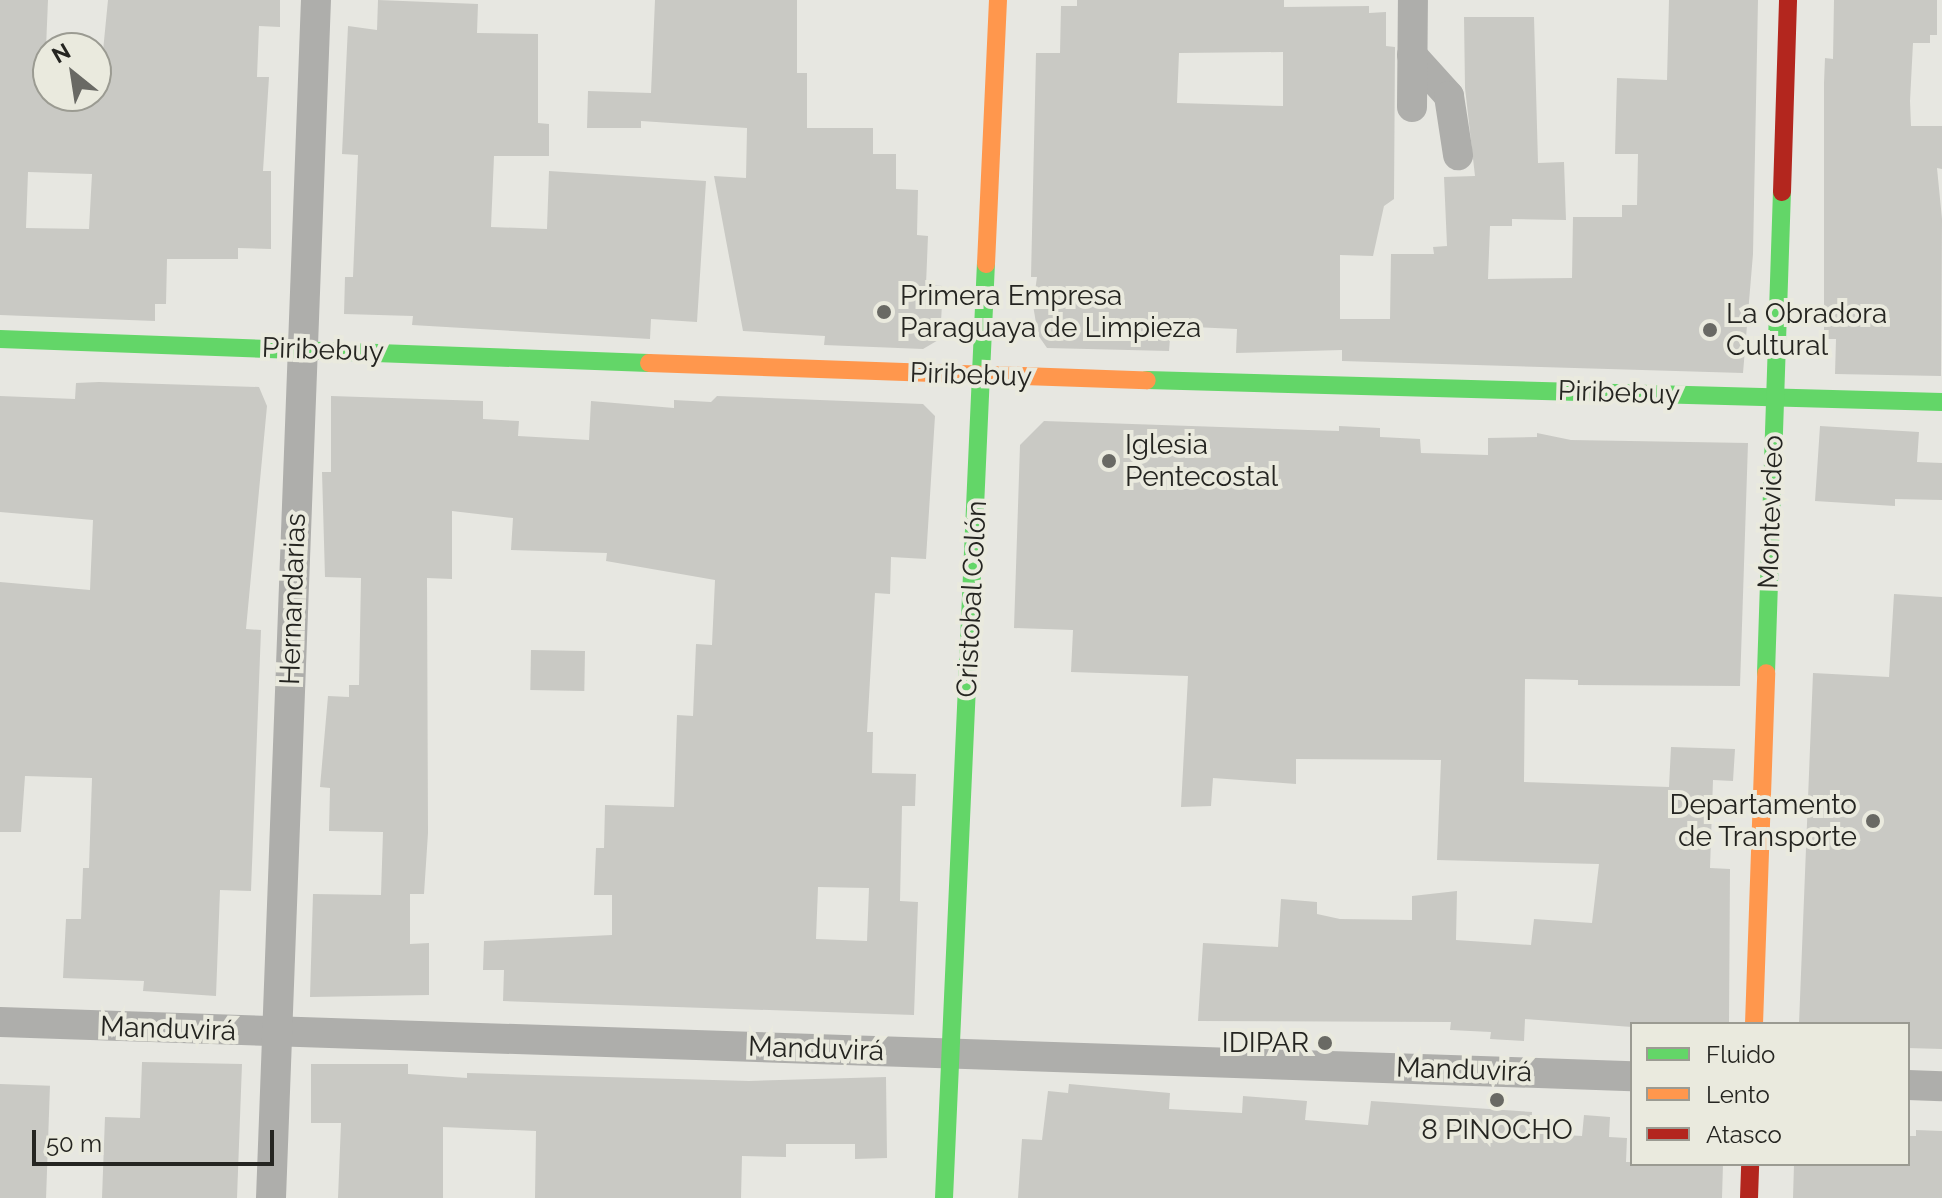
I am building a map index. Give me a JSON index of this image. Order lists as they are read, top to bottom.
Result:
{
  "streets": {
    "main road": ["Piribebuy", "Montevideo", "Cristobal Colón"],
    "street": ["Hernandarias", "Manduvirá"]
  },
  "crossings": [
    ["Piribebuy", "Montevideo"],
    ["Piribebuy", "Hernandarias"],
    ["Piribebuy", "Cristobal Colón"],
    ["Hernandarias", "Manduvirá"],
    ["Cristobal Colón", "Manduvirá"]
  ],
  "places": [
    "Primera Empresa Paraguaya de Limpieza",
    "La Obradora Cultural",
    "Iglesia Pentecostal",
    "Departamento de Transporte",
    "IDIPAR",
    "8 PINOCHO"
  ],
  "legend": ["Fluido", "Lento", "Atasco"],
  "scale_bar": "50 m",
  "north": "top left"
}
